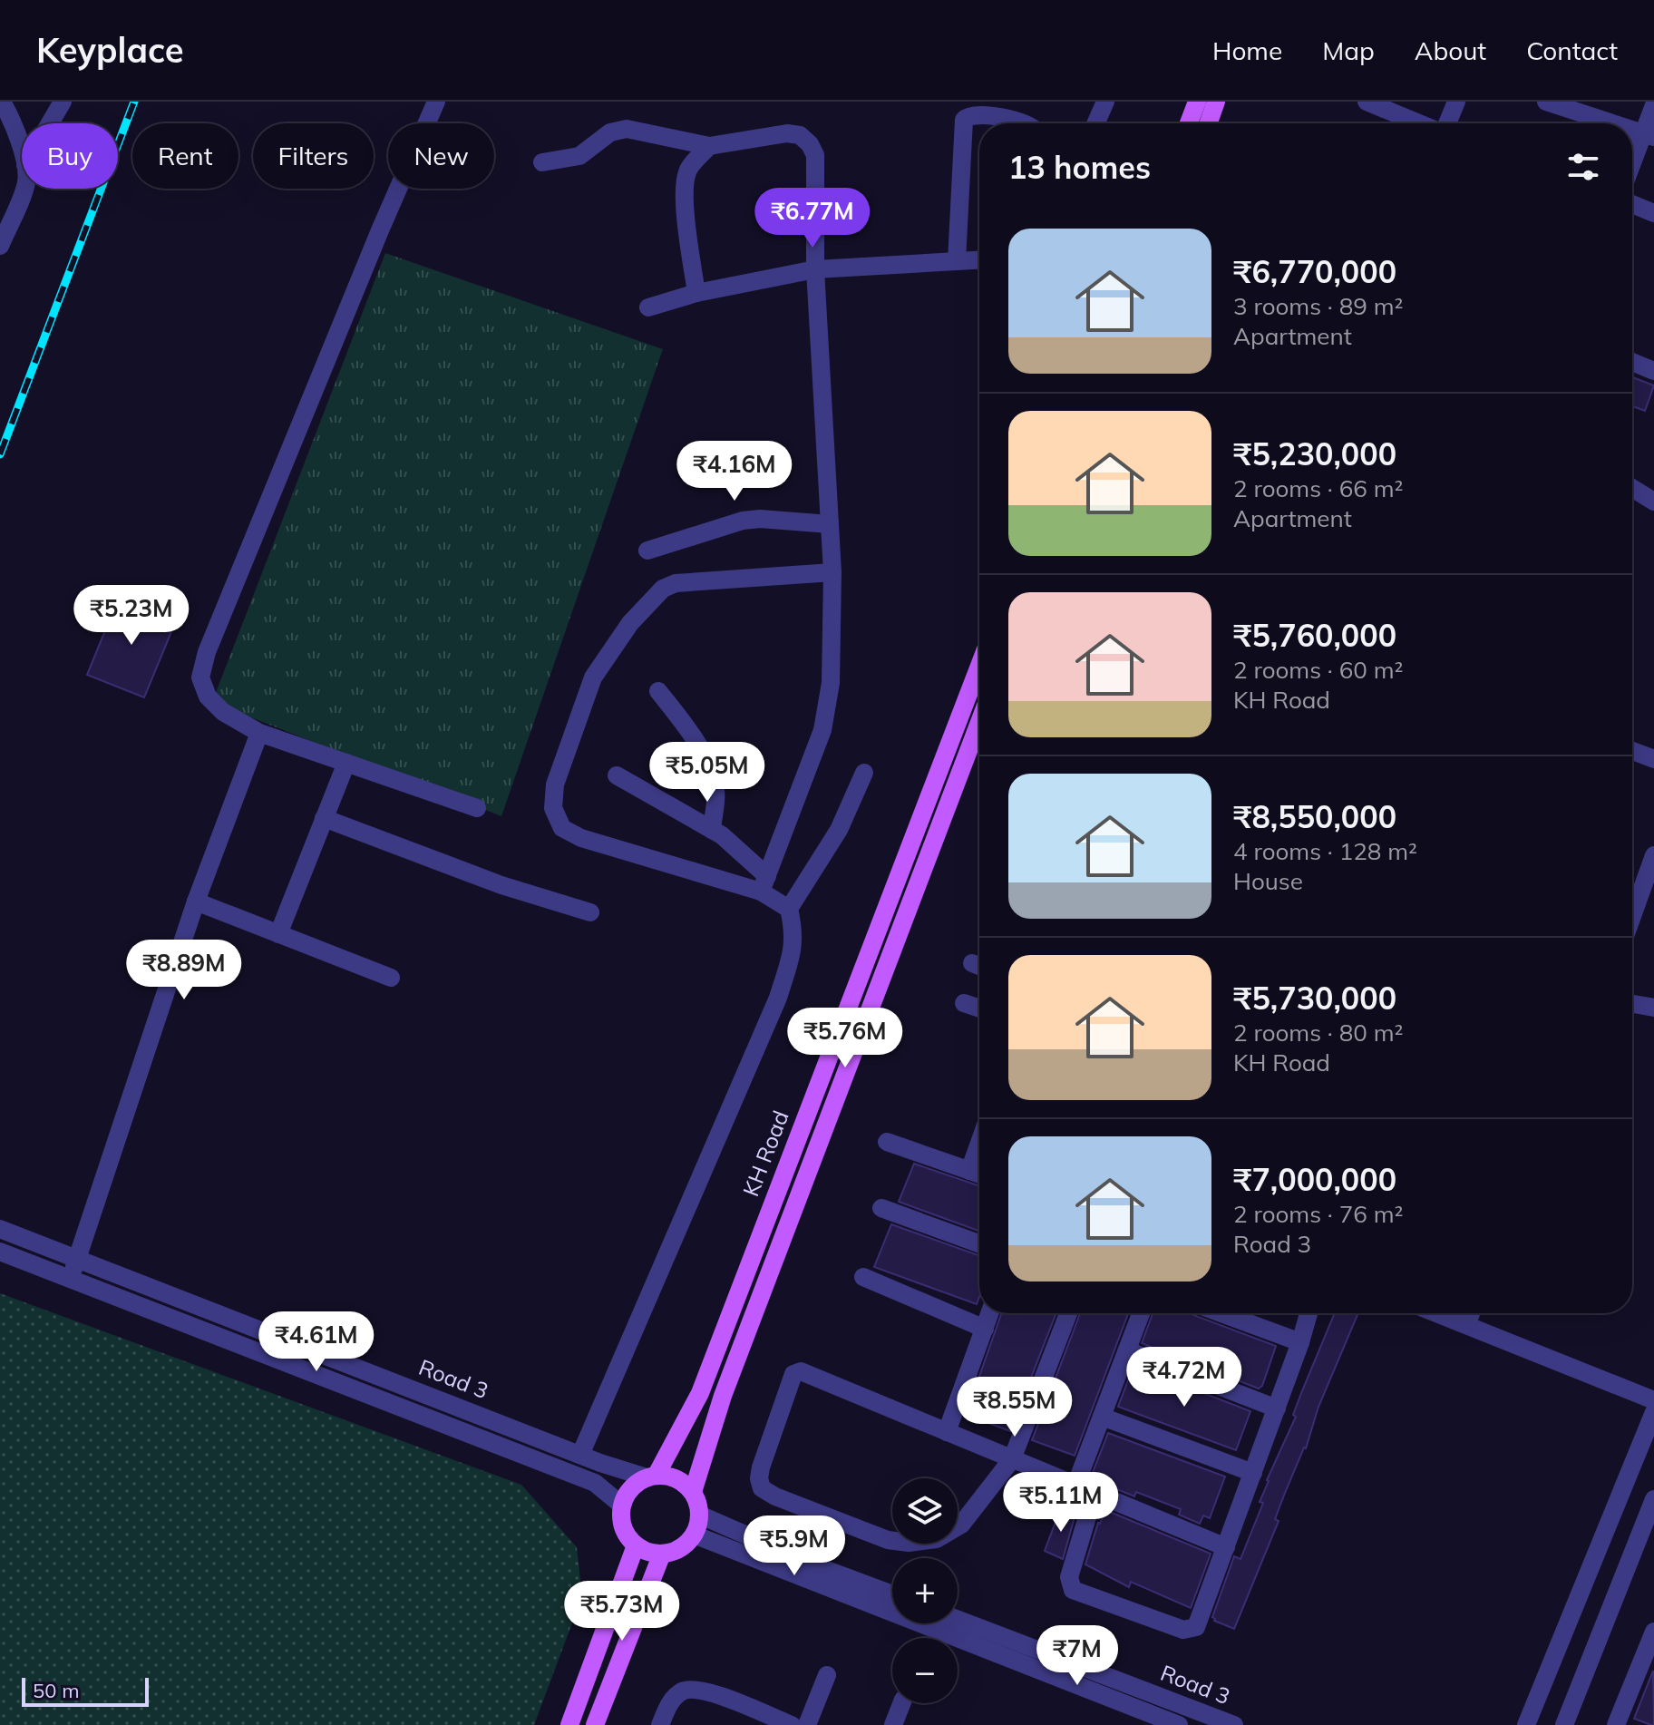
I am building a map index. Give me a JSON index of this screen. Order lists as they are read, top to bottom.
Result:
{
  "streets": {
    "main road": ["KH Road"],
    "street": ["Road 3"]
  },
  "crossings": [
    ["KH Road", "Road 3"]
  ],
  "scale_bar": "50 m",
  "page": {
    "header": "Keyplace",
    "nav": [
      "Home",
      "Map",
      "About",
      "Contact"
    ],
    "chip": [
      "Buy",
      "Rent",
      "Filters",
      "New"
    ],
    "heading": "13 homes",
    "price": [
      "₹6.77M",
      "₹4.16M",
      "₹5.23M",
      "₹5.05M",
      "₹8.89M",
      "₹5.76M",
      "₹4.61M",
      "₹4.72M",
      "₹8.55M",
      "₹5.11M",
      "₹5.9M",
      "₹5.73M",
      "₹7M"
    ],
    "list": [
      {
        "name": "₹6,770,000",
        "note": "3 rooms · 89 m² · Apartment"
      },
      {
        "name": "₹5,230,000",
        "note": "2 rooms · 66 m² · Apartment"
      },
      {
        "name": "₹5,760,000",
        "note": "2 rooms · 60 m² · KH Road"
      },
      {
        "name": "₹8,550,000",
        "note": "4 rooms · 128 m² · House"
      },
      {
        "name": "₹5,730,000",
        "note": "2 rooms · 80 m² · KH Road"
      },
      {
        "name": "₹7,000,000",
        "note": "2 rooms · 76 m² · Road 3"
      }
    ],
    "map_buttons": ["+", "−"],
    "scale": "50 m"
  }
}
